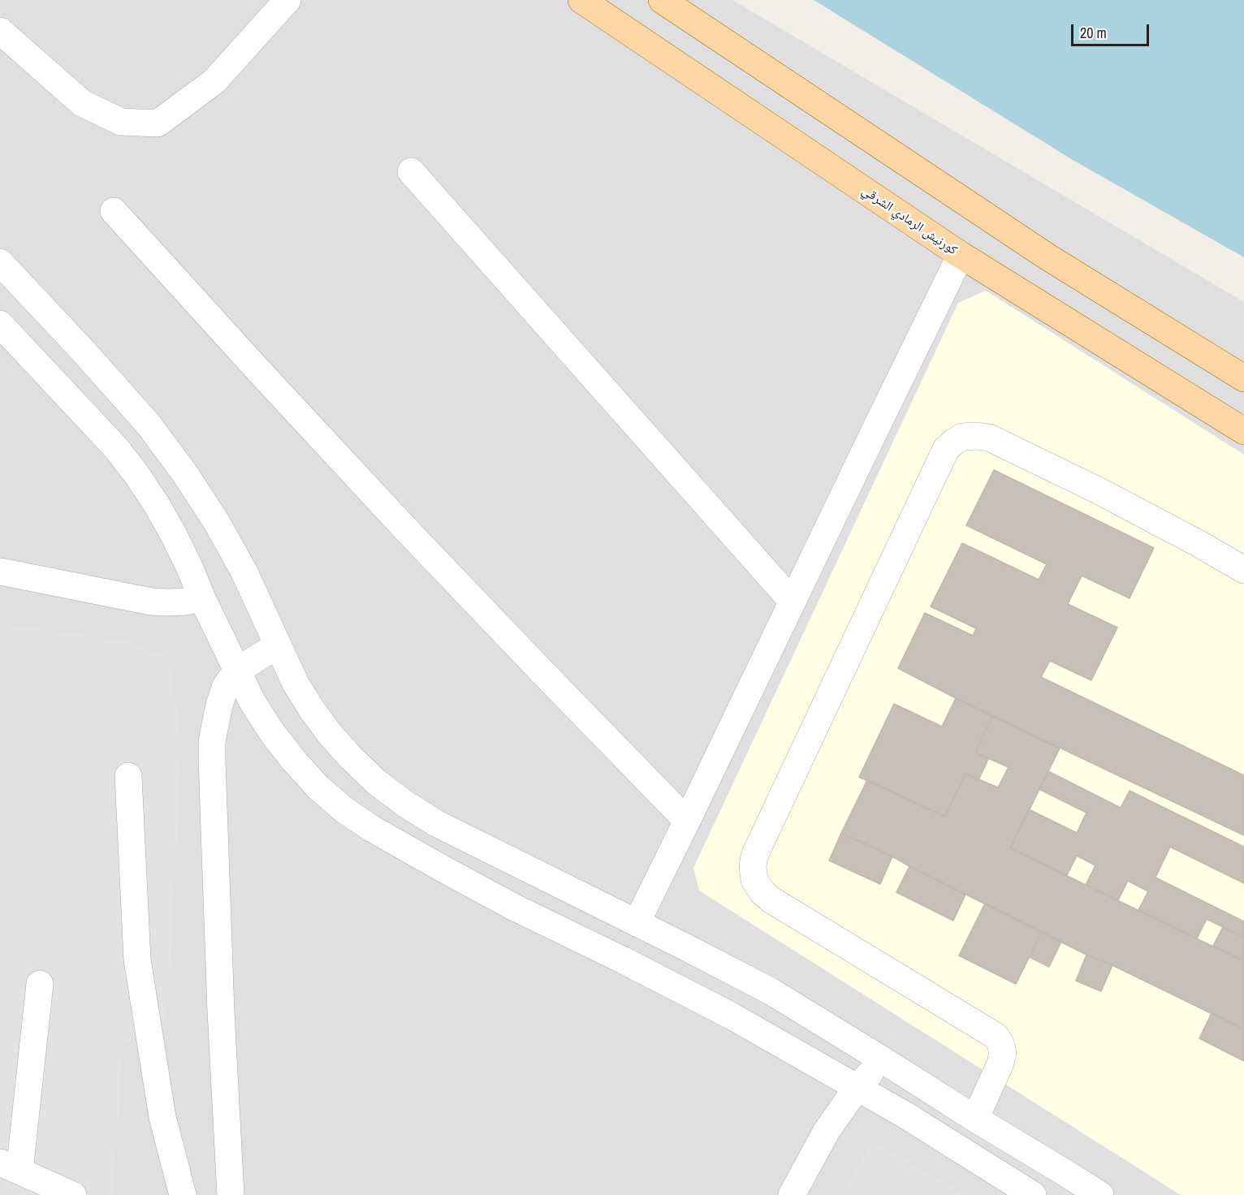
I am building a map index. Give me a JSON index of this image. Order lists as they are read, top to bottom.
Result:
{
  "streets": {
    "main road": ["كورنيش الرمادي الشرقي"]
  },
  "scale_bar": "20 m"
}
